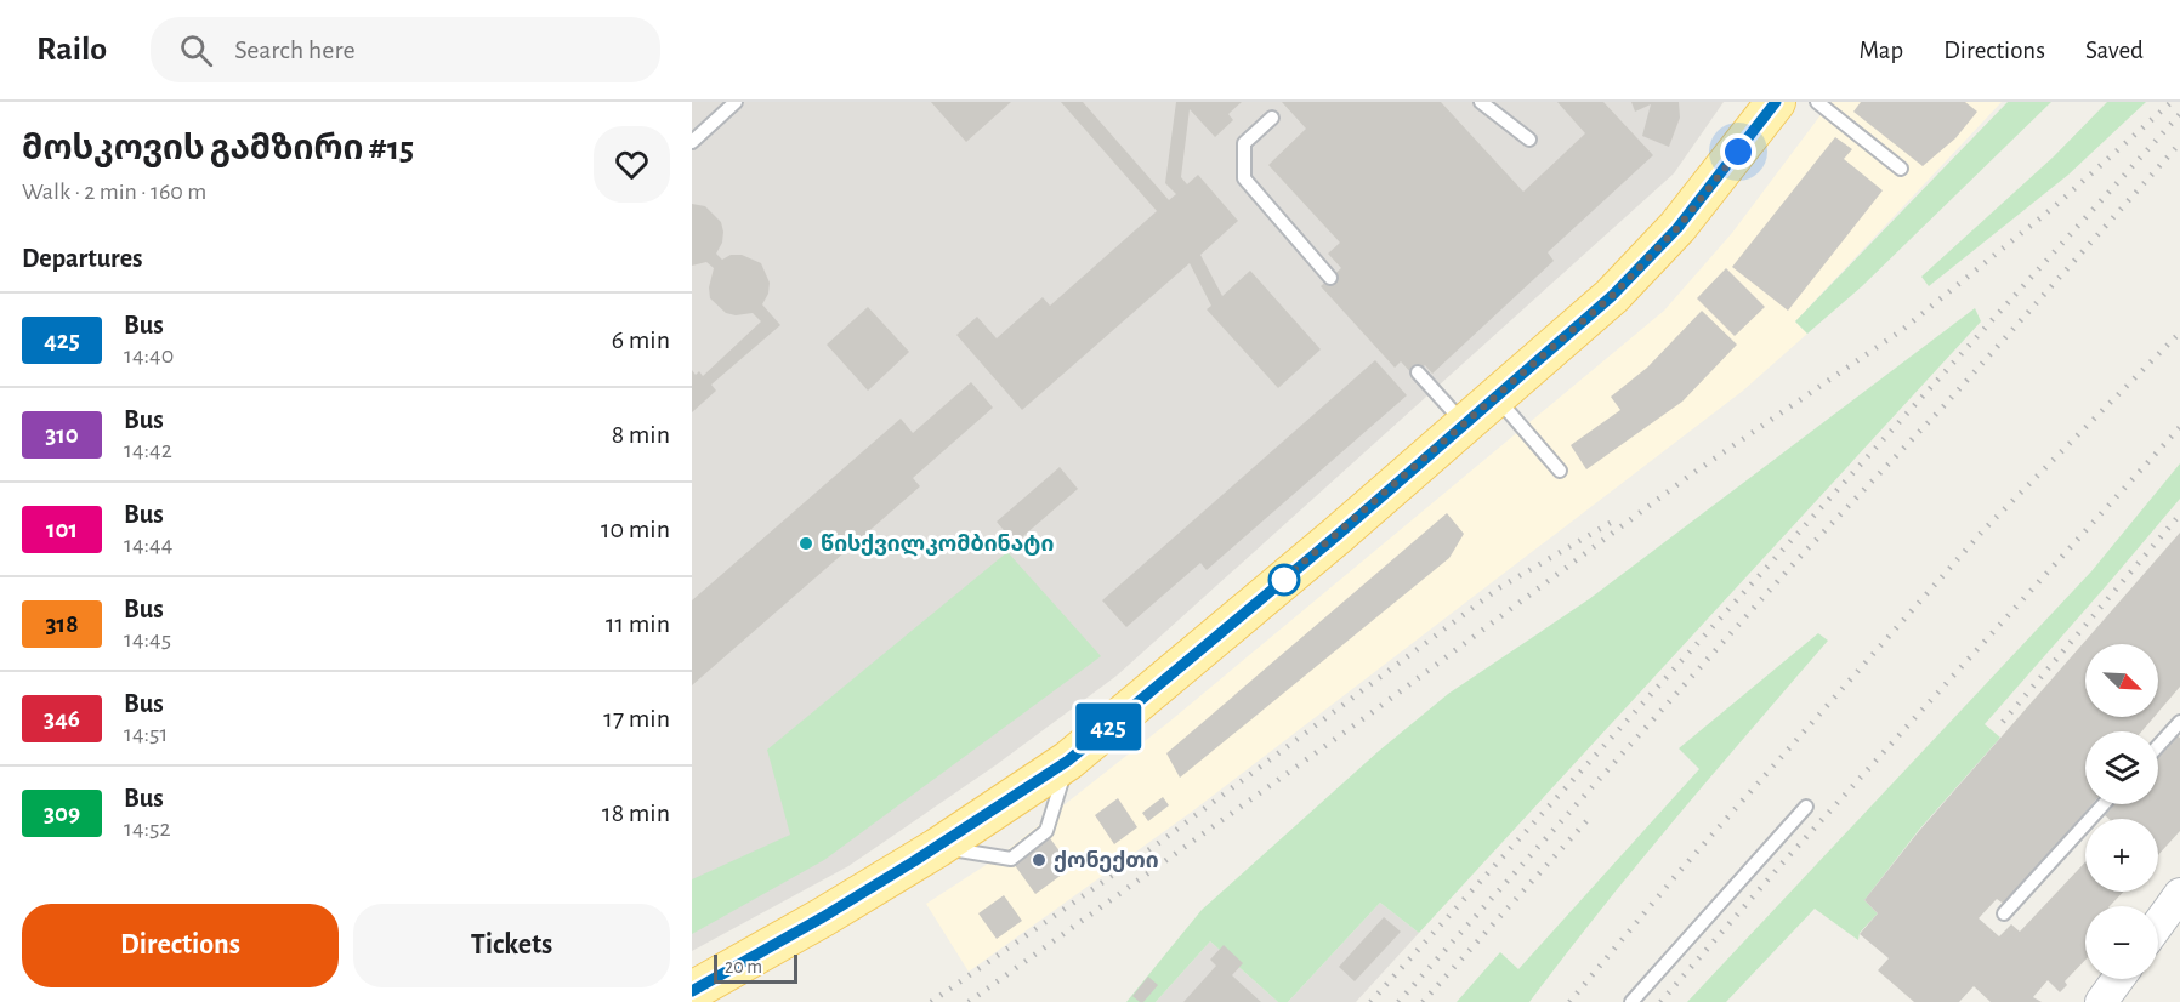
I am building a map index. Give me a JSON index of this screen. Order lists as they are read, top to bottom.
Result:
{
  "places": ["წისქვილკომბინატი", "ქონექთი"],
  "lines": ["bus line 425"],
  "scale_bar": "20 m",
  "north": "bottom right",
  "page": {
    "header": "Railo",
    "search": "Search here",
    "nav": ["Map", "Directions", "Saved"],
    "heading": [
      ["მოსკოვის გამზირი #15", "Walk · 2 min · 160 m"],
      "Departures"
    ],
    "on_map": "425",
    "list": [
      {
        "mark": "425",
        "name": "Bus",
        "note": "14:40",
        "value": "6 min"
      },
      {
        "mark": "310",
        "name": "Bus",
        "note": "14:42",
        "value": "8 min"
      },
      {
        "mark": "101",
        "name": "Bus",
        "note": "14:44",
        "value": "10 min"
      },
      {
        "mark": "318",
        "name": "Bus",
        "note": "14:45",
        "value": "11 min"
      },
      {
        "mark": "346",
        "name": "Bus",
        "note": "14:51",
        "value": "17 min"
      },
      {
        "mark": "309",
        "name": "Bus",
        "note": "14:52",
        "value": "18 min"
      }
    ],
    "map_buttons": ["+", "−"],
    "buttons": ["Directions", "Tickets"],
    "scale": "20 m"
  }
}
